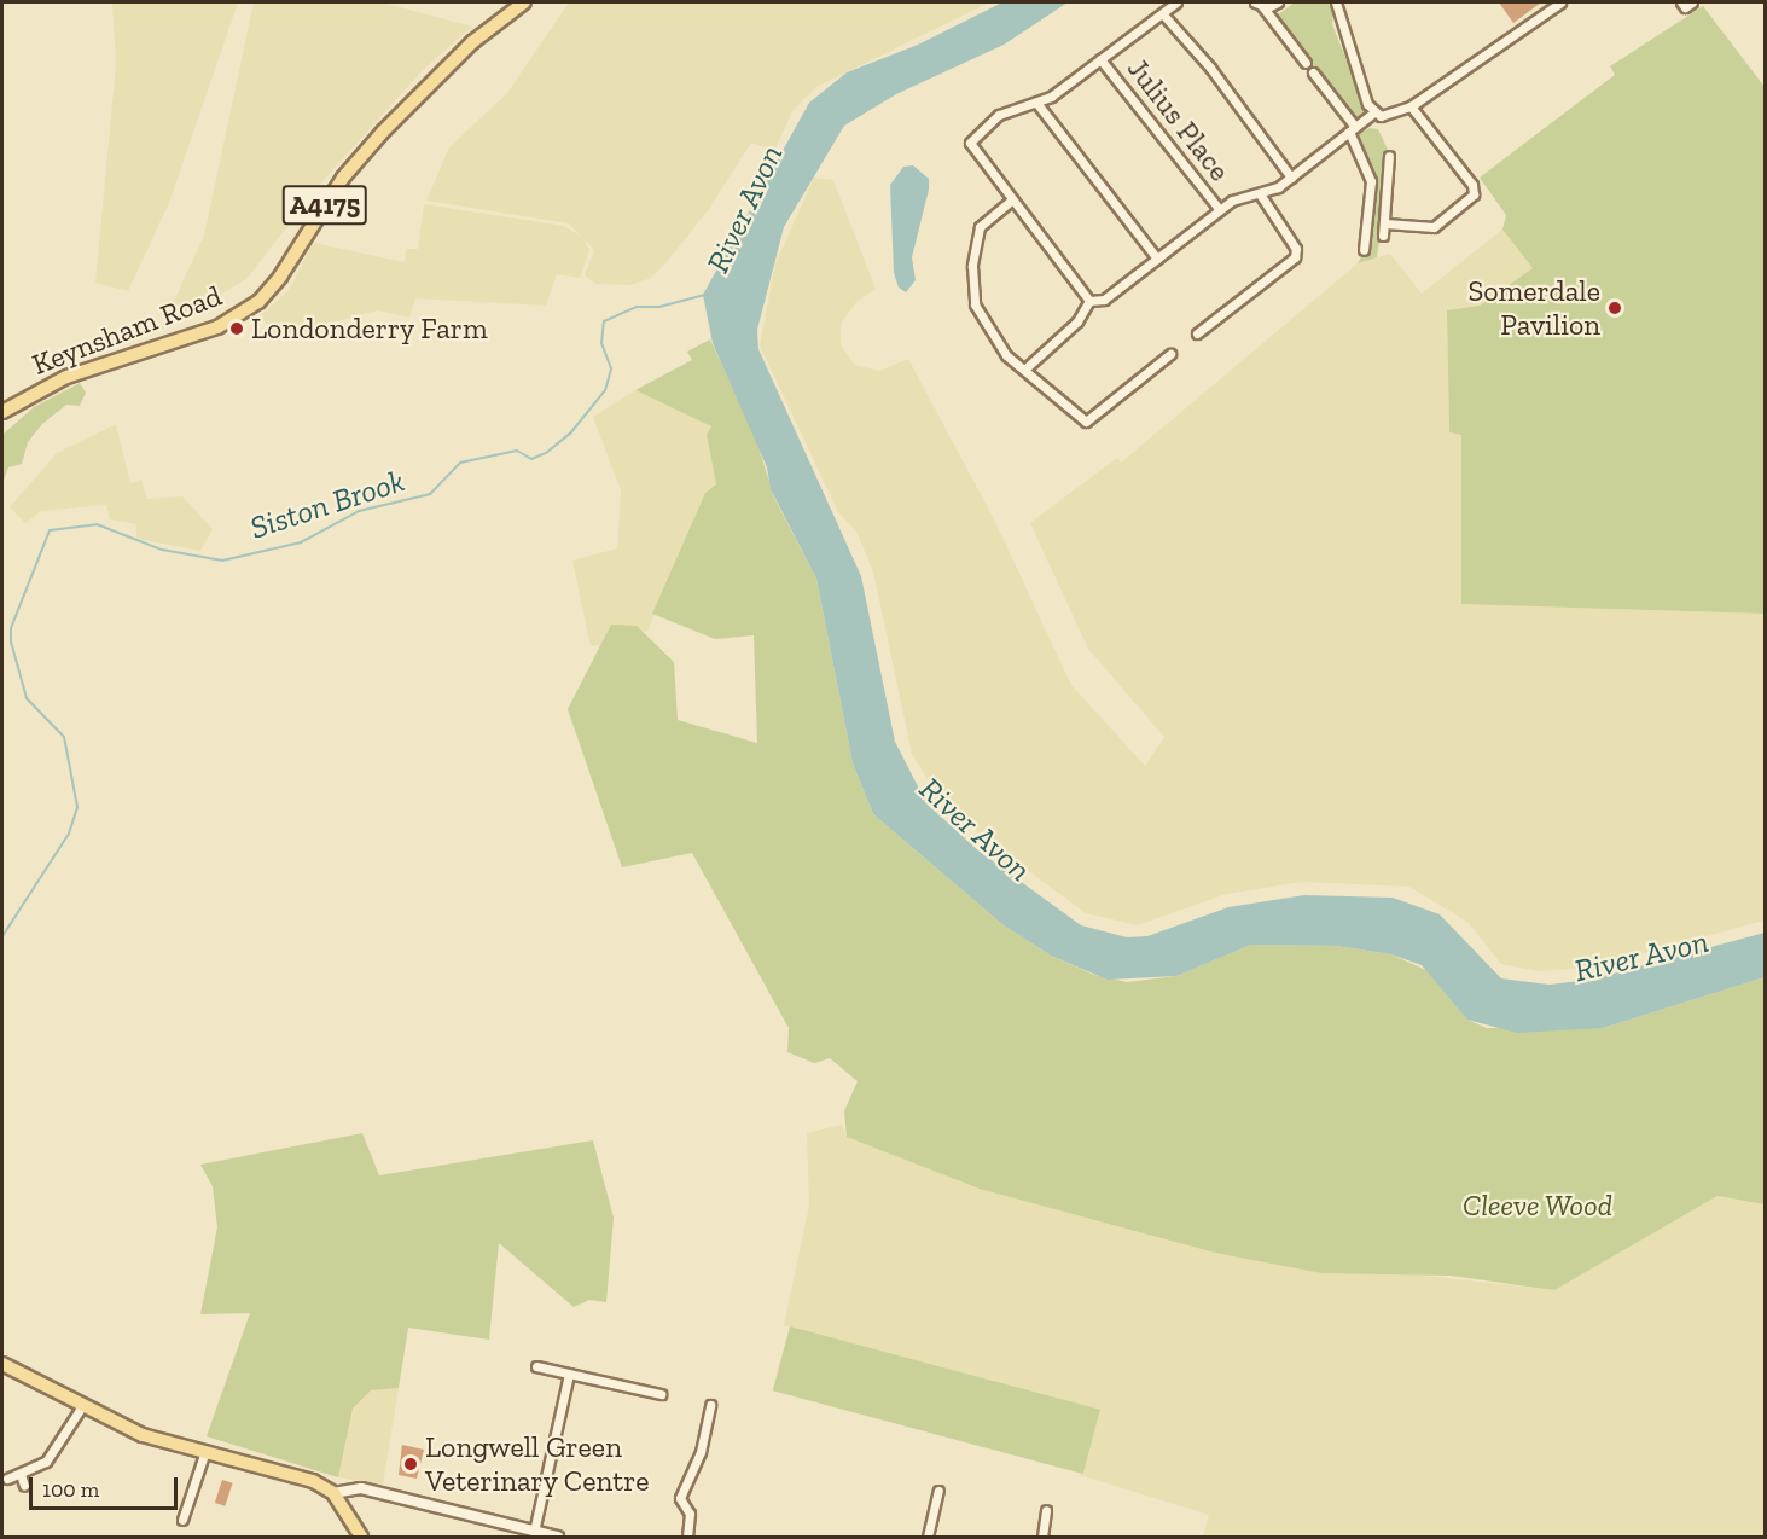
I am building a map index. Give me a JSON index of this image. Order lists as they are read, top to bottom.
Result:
{
  "streets": {
    "main road": ["A4175", "Keynsham Road"],
    "street": ["Julius Place"]
  },
  "water": ["River Avon", "Siston Brook"],
  "parks": ["Cleeve Wood"],
  "places": ["Somerdale Pavilion", "Londonderry Farm", "Longwell Green Veterinary Centre"],
  "scale_bar": "100 m"
}
